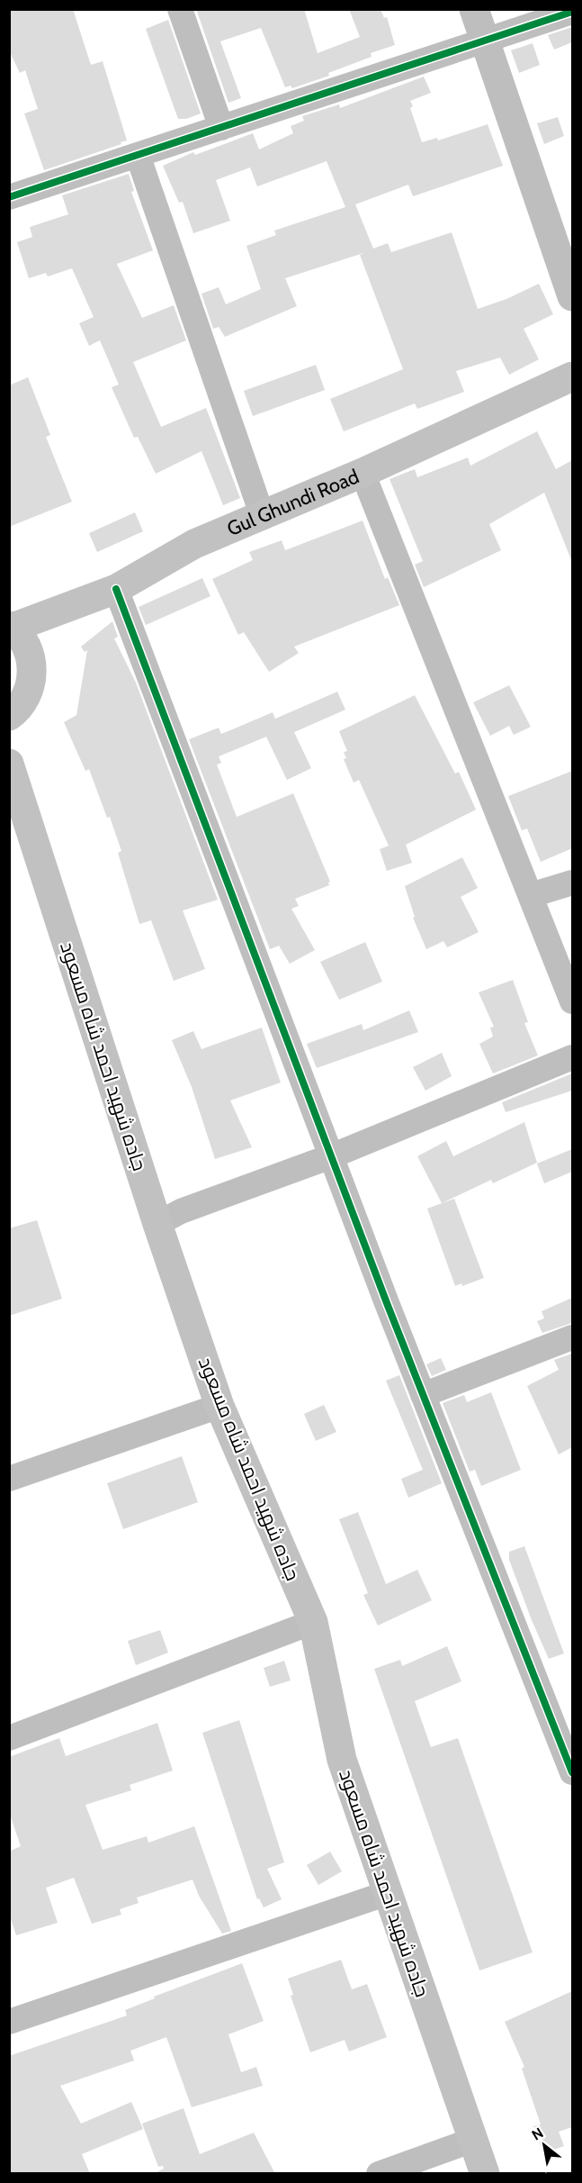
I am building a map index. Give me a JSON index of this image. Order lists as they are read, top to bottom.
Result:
{
  "streets": {
    "main road": ["Gul Ghundi Road", "جاده شهيد احمد شاه مسعود"]
  },
  "north": "top left"
}
